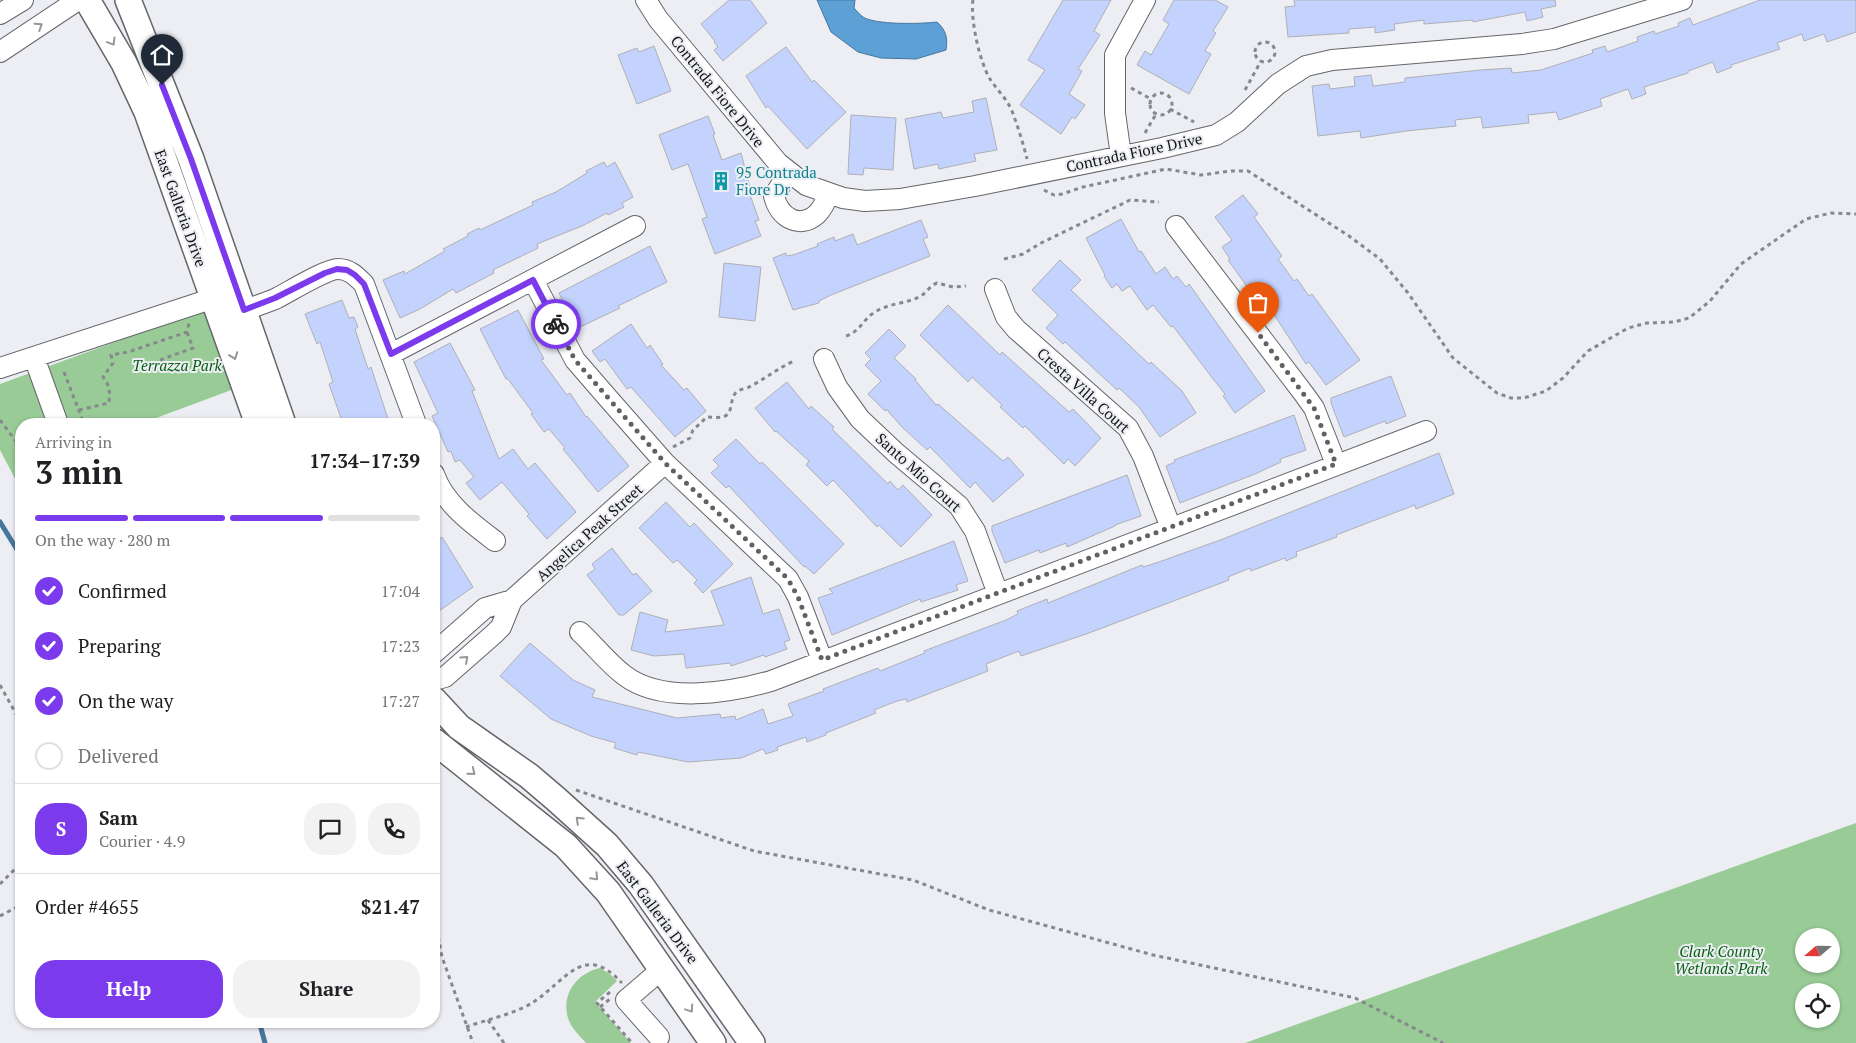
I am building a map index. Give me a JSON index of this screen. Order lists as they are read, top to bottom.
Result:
{
  "streets": {
    "main road": ["East Galleria Drive"],
    "street": [
      "Contrada Fiore Drive",
      "Cresta Villa Court",
      "Santo Mio Court",
      "Angelica Peak Street"
    ]
  },
  "parks": ["Terrazza Park", "Clark County Wetlands Park"],
  "places": {
    "building": ["95 Contrada Fiore Dr"]
  },
  "north": "left",
  "page": {
    "heading": ["3 min", "Arriving in", "17:34–17:39"],
    "panel": [
      "Sam",
      "Courier · 4.9",
      "Order #4655",
      "$21.47"
    ],
    "bar": "On the way · 280 m",
    "list": [
      ["Confirmed", "17:04"],
      ["Preparing", "17:23"],
      ["On the way", "17:27"],
      "Delivered"
    ],
    "round": "S",
    "buttons": ["Help", "Share"]
  }
}
